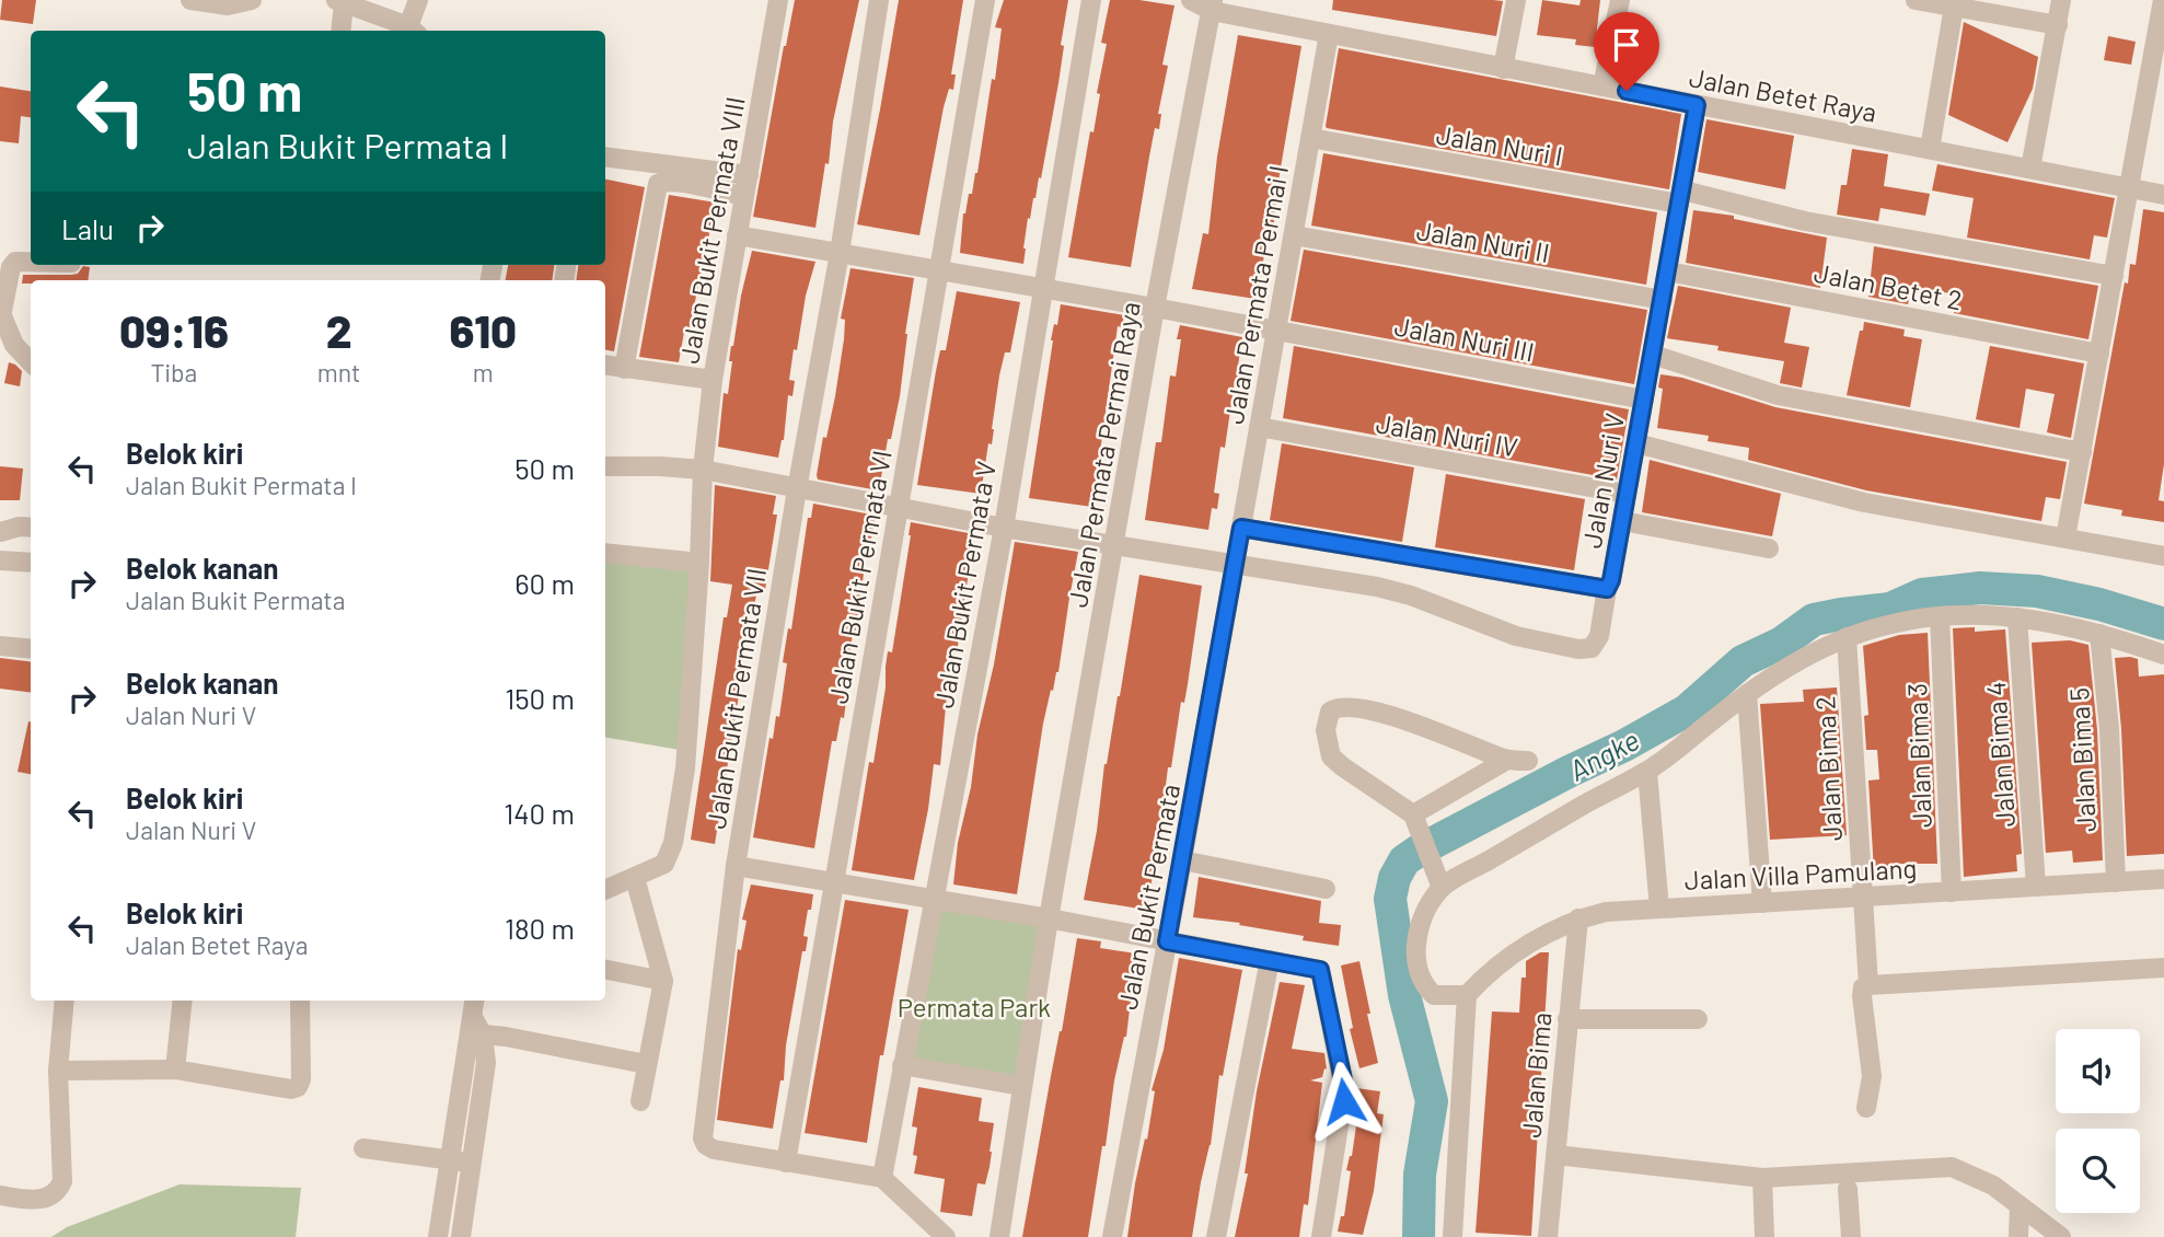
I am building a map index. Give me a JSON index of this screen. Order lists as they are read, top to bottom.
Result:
{
  "streets": {
    "street": [
      "Jalan Betet Raya",
      "Jalan Nuri I",
      "Jalan Bukit Permata VIII",
      "Jalan Nuri II",
      "Jalan Betet 2",
      "Jalan Permata Permai I",
      "Jalan Nuri III",
      "Jalan Nuri IV",
      "Jalan Permata Permai Raya",
      "Jalan Nuri V",
      "Jalan Bukit Permata VI",
      "Jalan Bukit Permata V",
      "Jalan Bukit Permata VII",
      "Jalan Bima 4",
      "Jalan Bima 3",
      "Jalan Bima 5",
      "Jalan Bima 2",
      "Jalan Villa Pamulang",
      "Jalan Bukit Permata",
      "Jalan Bima"
    ]
  },
  "crossings": [
    ["Jalan Betet Raya", "Jalan Permata Permai I"],
    ["Jalan Betet Raya", "Jalan Permata Permai Raya"],
    ["Jalan Betet Raya", "Jalan Nuri V"],
    ["Jalan Nuri I", "Jalan Permata Permai I"],
    ["Jalan Nuri I", "Jalan Nuri V"],
    ["Jalan Bukit Permata VIII", "Jalan Nuri III"],
    ["Jalan Nuri II", "Jalan Permata Permai I"],
    ["Jalan Nuri II", "Jalan Nuri V"],
    ["Jalan Betet 2", "Jalan Nuri V"],
    ["Jalan Permata Permai I", "Jalan Nuri III"],
    ["Jalan Permata Permai I", "Jalan Nuri IV"],
    ["Jalan Permata Permai I", "Jalan Nuri V"],
    ["Jalan Permata Permai I", "Jalan Bukit Permata"],
    ["Jalan Nuri III", "Jalan Permata Permai Raya"],
    ["Jalan Nuri III", "Jalan Nuri V"],
    ["Jalan Nuri III", "Jalan Bukit Permata VI"],
    ["Jalan Nuri III", "Jalan Bukit Permata V"],
    ["Jalan Nuri III", "Jalan Bukit Permata VII"],
    ["Jalan Nuri IV", "Jalan Nuri V"],
    ["Jalan Bukit Permata VI", "Jalan Bukit Permata VII"],
    ["Jalan Bukit Permata V", "Jalan Bukit Permata VII"],
    ["Jalan Bima 4", "Jalan Villa Pamulang"],
    ["Jalan Bima 3", "Jalan Villa Pamulang"],
    ["Jalan Bima 5", "Jalan Villa Pamulang"],
    ["Jalan Bima 2", "Jalan Villa Pamulang"],
    ["Jalan Villa Pamulang", "Jalan Bima"]
  ],
  "water": ["Angke"],
  "parks": ["Permata Park"],
  "page": {
    "turn": ["50 m", "Jalan Bukit Permata I"],
    "then": "Lalu",
    "eta": [
      "09:16",
      "Tiba",
      "2",
      "mnt",
      "610",
      "m"
    ],
    "list": [
      {
        "name": "Belok kiri",
        "note": "Jalan Bukit Permata I",
        "value": "50 m"
      },
      {
        "name": "Belok kanan",
        "note": "Jalan Bukit Permata",
        "value": "60 m"
      },
      {
        "name": "Belok kanan",
        "note": "Jalan Nuri V",
        "value": "150 m"
      },
      {
        "name": "Belok kiri",
        "note": "Jalan Nuri V",
        "value": "140 m"
      },
      {
        "name": "Belok kiri",
        "note": "Jalan Betet Raya",
        "value": "180 m"
      }
    ]
  }
}
